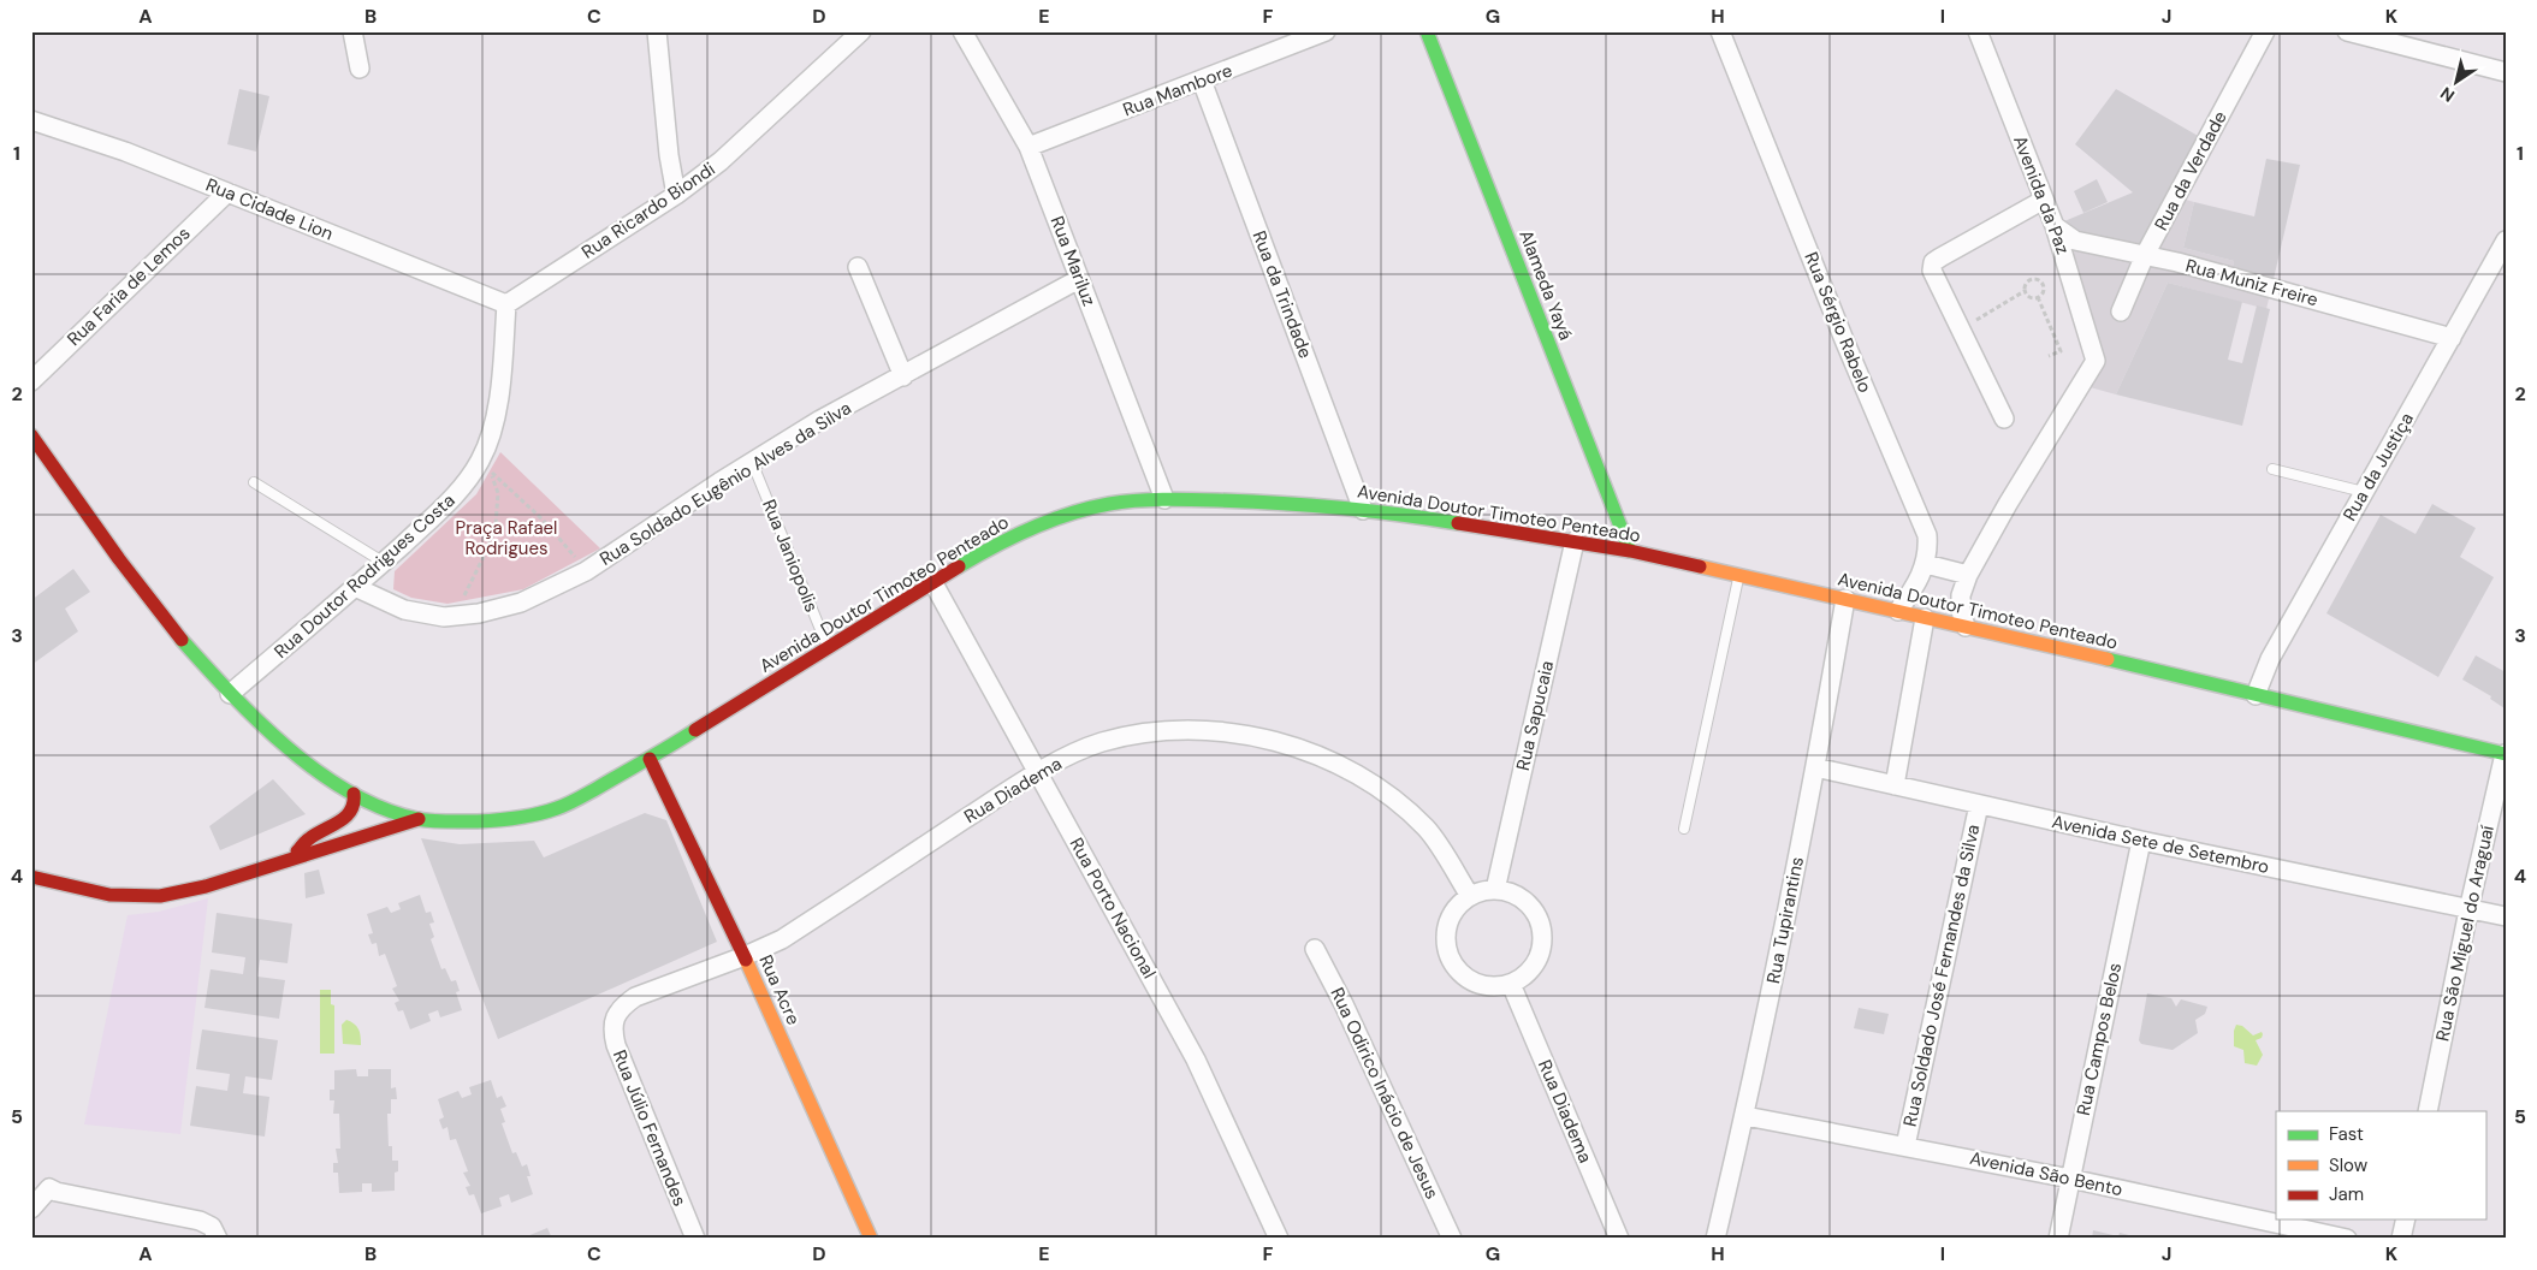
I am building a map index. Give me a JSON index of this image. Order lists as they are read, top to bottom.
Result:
{
  "streets": {
    "main road": ["Alameda Yayá", "Avenida Doutor Timoteo Penteado", "Rua Acre"],
    "street": [
      "Rua Mambore",
      "Rua da Verdade",
      "Avenida da Paz",
      "Rua Cidade Lion",
      "Rua Ricardo Biondi",
      "Rua Mariluz",
      "Rua Muniz Freire",
      "Rua Faria de Lemos",
      "Rua da Trindade",
      "Rua Sérgio Rabelo",
      "Rua da Justiça",
      "Rua Soldado Eugênio Alves da Silva",
      "Rua Doutor Rodrigues Costa",
      "Rua Sapucaia",
      "Rua Diadema",
      "Avenida Sete de Setembro",
      "Rua Porto Nacional",
      "Rua Tupirantins",
      "Rua São Miguel do Araguaí",
      "Rua Soldado José Fernandes da Silva",
      "Rua Campos Belos",
      "Rua Odirico Inácio de Jesus",
      "Rua Júlio Fernandes",
      "Avenida São Bento"
    ],
    "lane": ["Rua Janiopolis"]
  },
  "crossings": [
    ["Rua Mambore", "Rua Mariluz"],
    ["Rua Mambore", "Rua da Trindade"],
    ["Rua da Verdade", "Rua Muniz Freire"],
    ["Avenida da Paz", "Rua Muniz Freire"],
    ["Rua Cidade Lion", "Rua Ricardo Biondi"],
    ["Rua Cidade Lion", "Rua Faria de Lemos"],
    ["Rua Cidade Lion", "Rua Doutor Rodrigues Costa"],
    ["Rua Ricardo Biondi", "Rua Doutor Rodrigues Costa"],
    ["Rua Mariluz", "Rua Soldado Eugênio Alves da Silva"],
    ["Rua Mariluz", "Avenida Doutor Timoteo Penteado"],
    ["Rua Muniz Freire", "Rua da Justiça"],
    ["Alameda Yayá", "Avenida Doutor Timoteo Penteado"],
    ["Rua da Trindade", "Avenida Doutor Timoteo Penteado"],
    ["Rua Sérgio Rabelo", "Avenida Doutor Timoteo Penteado"],
    ["Rua da Justiça", "Avenida Doutor Timoteo Penteado"],
    ["Rua Soldado Eugênio Alves da Silva", "Rua Janiopolis"],
    ["Rua Soldado Eugênio Alves da Silva", "Rua Doutor Rodrigues Costa"],
    ["Avenida Doutor Timoteo Penteado", "Rua Janiopolis"],
    ["Avenida Doutor Timoteo Penteado", "Rua Doutor Rodrigues Costa"],
    ["Avenida Doutor Timoteo Penteado", "Rua Sapucaia"],
    ["Avenida Doutor Timoteo Penteado", "Rua Porto Nacional"],
    ["Avenida Doutor Timoteo Penteado", "Rua Tupirantins"],
    ["Avenida Doutor Timoteo Penteado", "Rua São Miguel do Araguaí"],
    ["Avenida Doutor Timoteo Penteado", "Rua Acre"],
    ["Rua Sapucaia", "Rua Diadema"],
    ["Rua Diadema", "Rua Porto Nacional"],
    ["Rua Diadema", "Rua Acre"],
    ["Rua Diadema", "Rua Júlio Fernandes"],
    ["Avenida Sete de Setembro", "Rua Tupirantins"],
    ["Avenida Sete de Setembro", "Rua São Miguel do Araguaí"],
    ["Avenida Sete de Setembro", "Rua Soldado José Fernandes da Silva"],
    ["Avenida Sete de Setembro", "Rua Campos Belos"],
    ["Rua Tupirantins", "Avenida São Bento"],
    ["Rua Soldado José Fernandes da Silva", "Avenida São Bento"],
    ["Rua Campos Belos", "Avenida São Bento"]
  ],
  "parks": ["Praça Rafael Rodrigues"],
  "legend": ["Fast", "Slow", "Jam"],
  "north": "bottom left",
  "grid": {
    "columns": [
      "A",
      "B",
      "C",
      "D",
      "E",
      "F",
      "G",
      "H",
      "I",
      "J",
      "K"
    ],
    "rows": [
      "1",
      "2",
      "3",
      "4",
      "5"
    ]
  }
}
